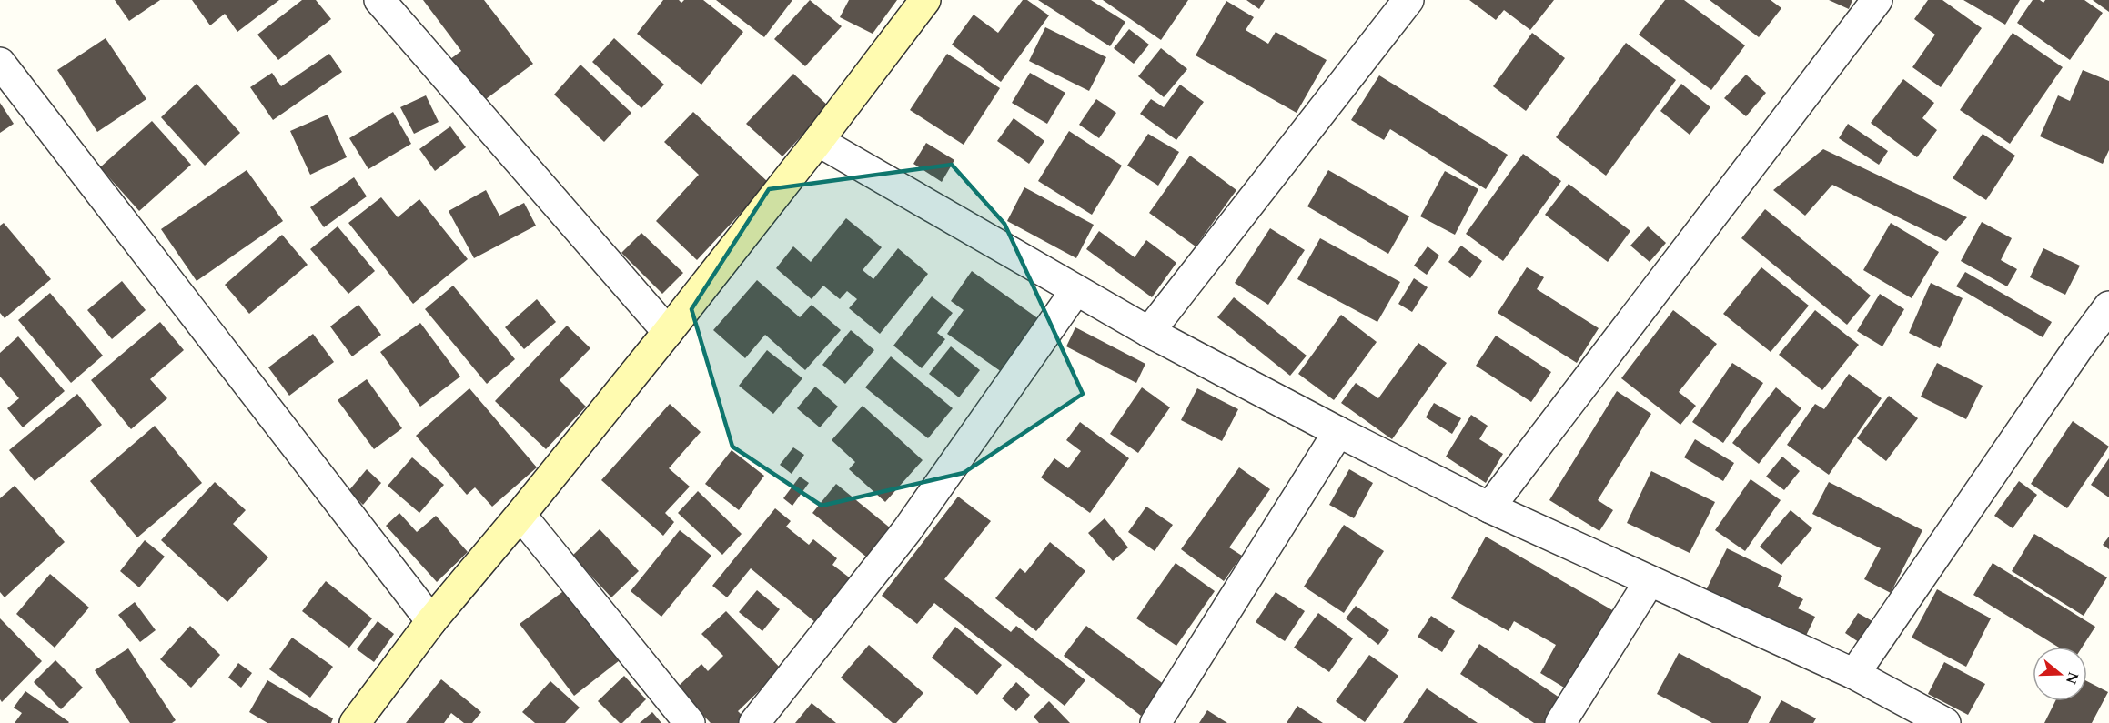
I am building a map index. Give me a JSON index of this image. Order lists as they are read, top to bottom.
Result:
{
  "north": "right"
}
